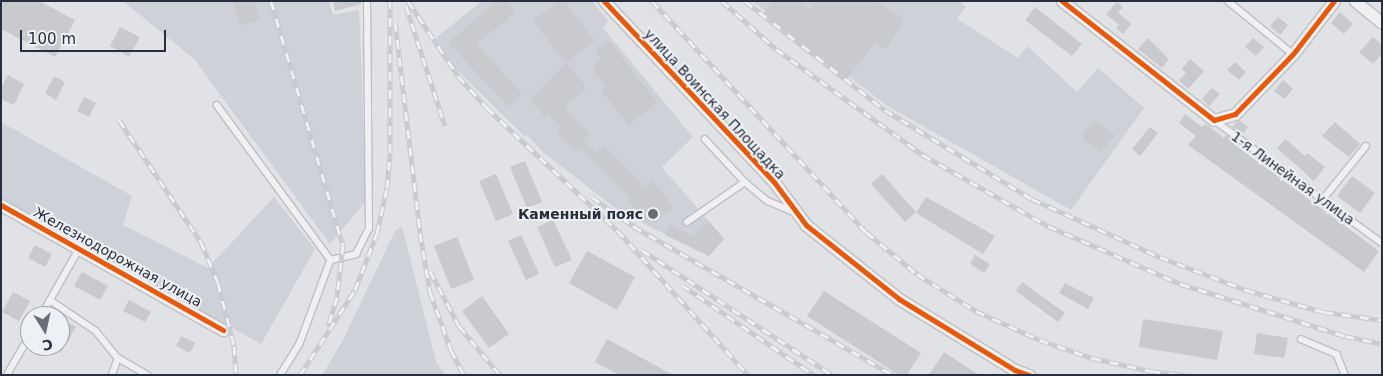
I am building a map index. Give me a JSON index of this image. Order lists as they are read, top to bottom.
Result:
{
  "streets": {
    "street": ["улица Воинская Площадка", "1-я Линейная улица", "Железнодорожная улица"]
  },
  "places": ["Каменный пояс"],
  "scale_bar": "100 m",
  "north": "bottom"
}
